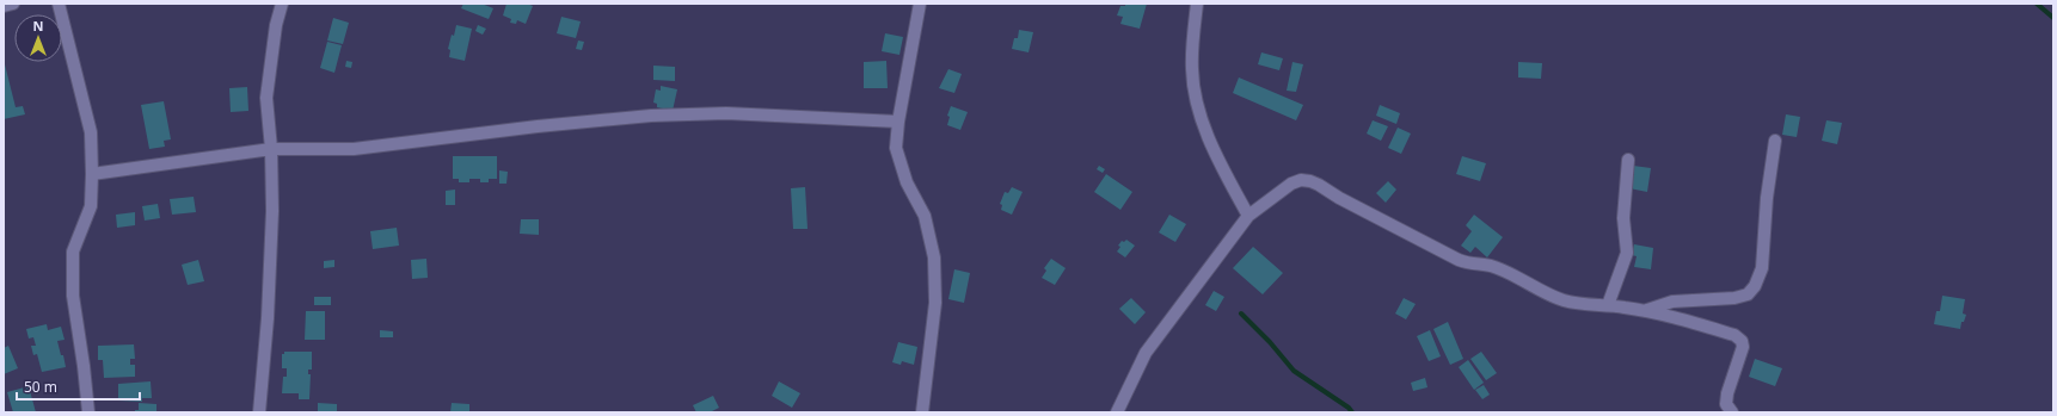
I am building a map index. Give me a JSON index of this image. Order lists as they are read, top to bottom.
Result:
{
  "scale_bar": "50 m",
  "north": "top"
}
